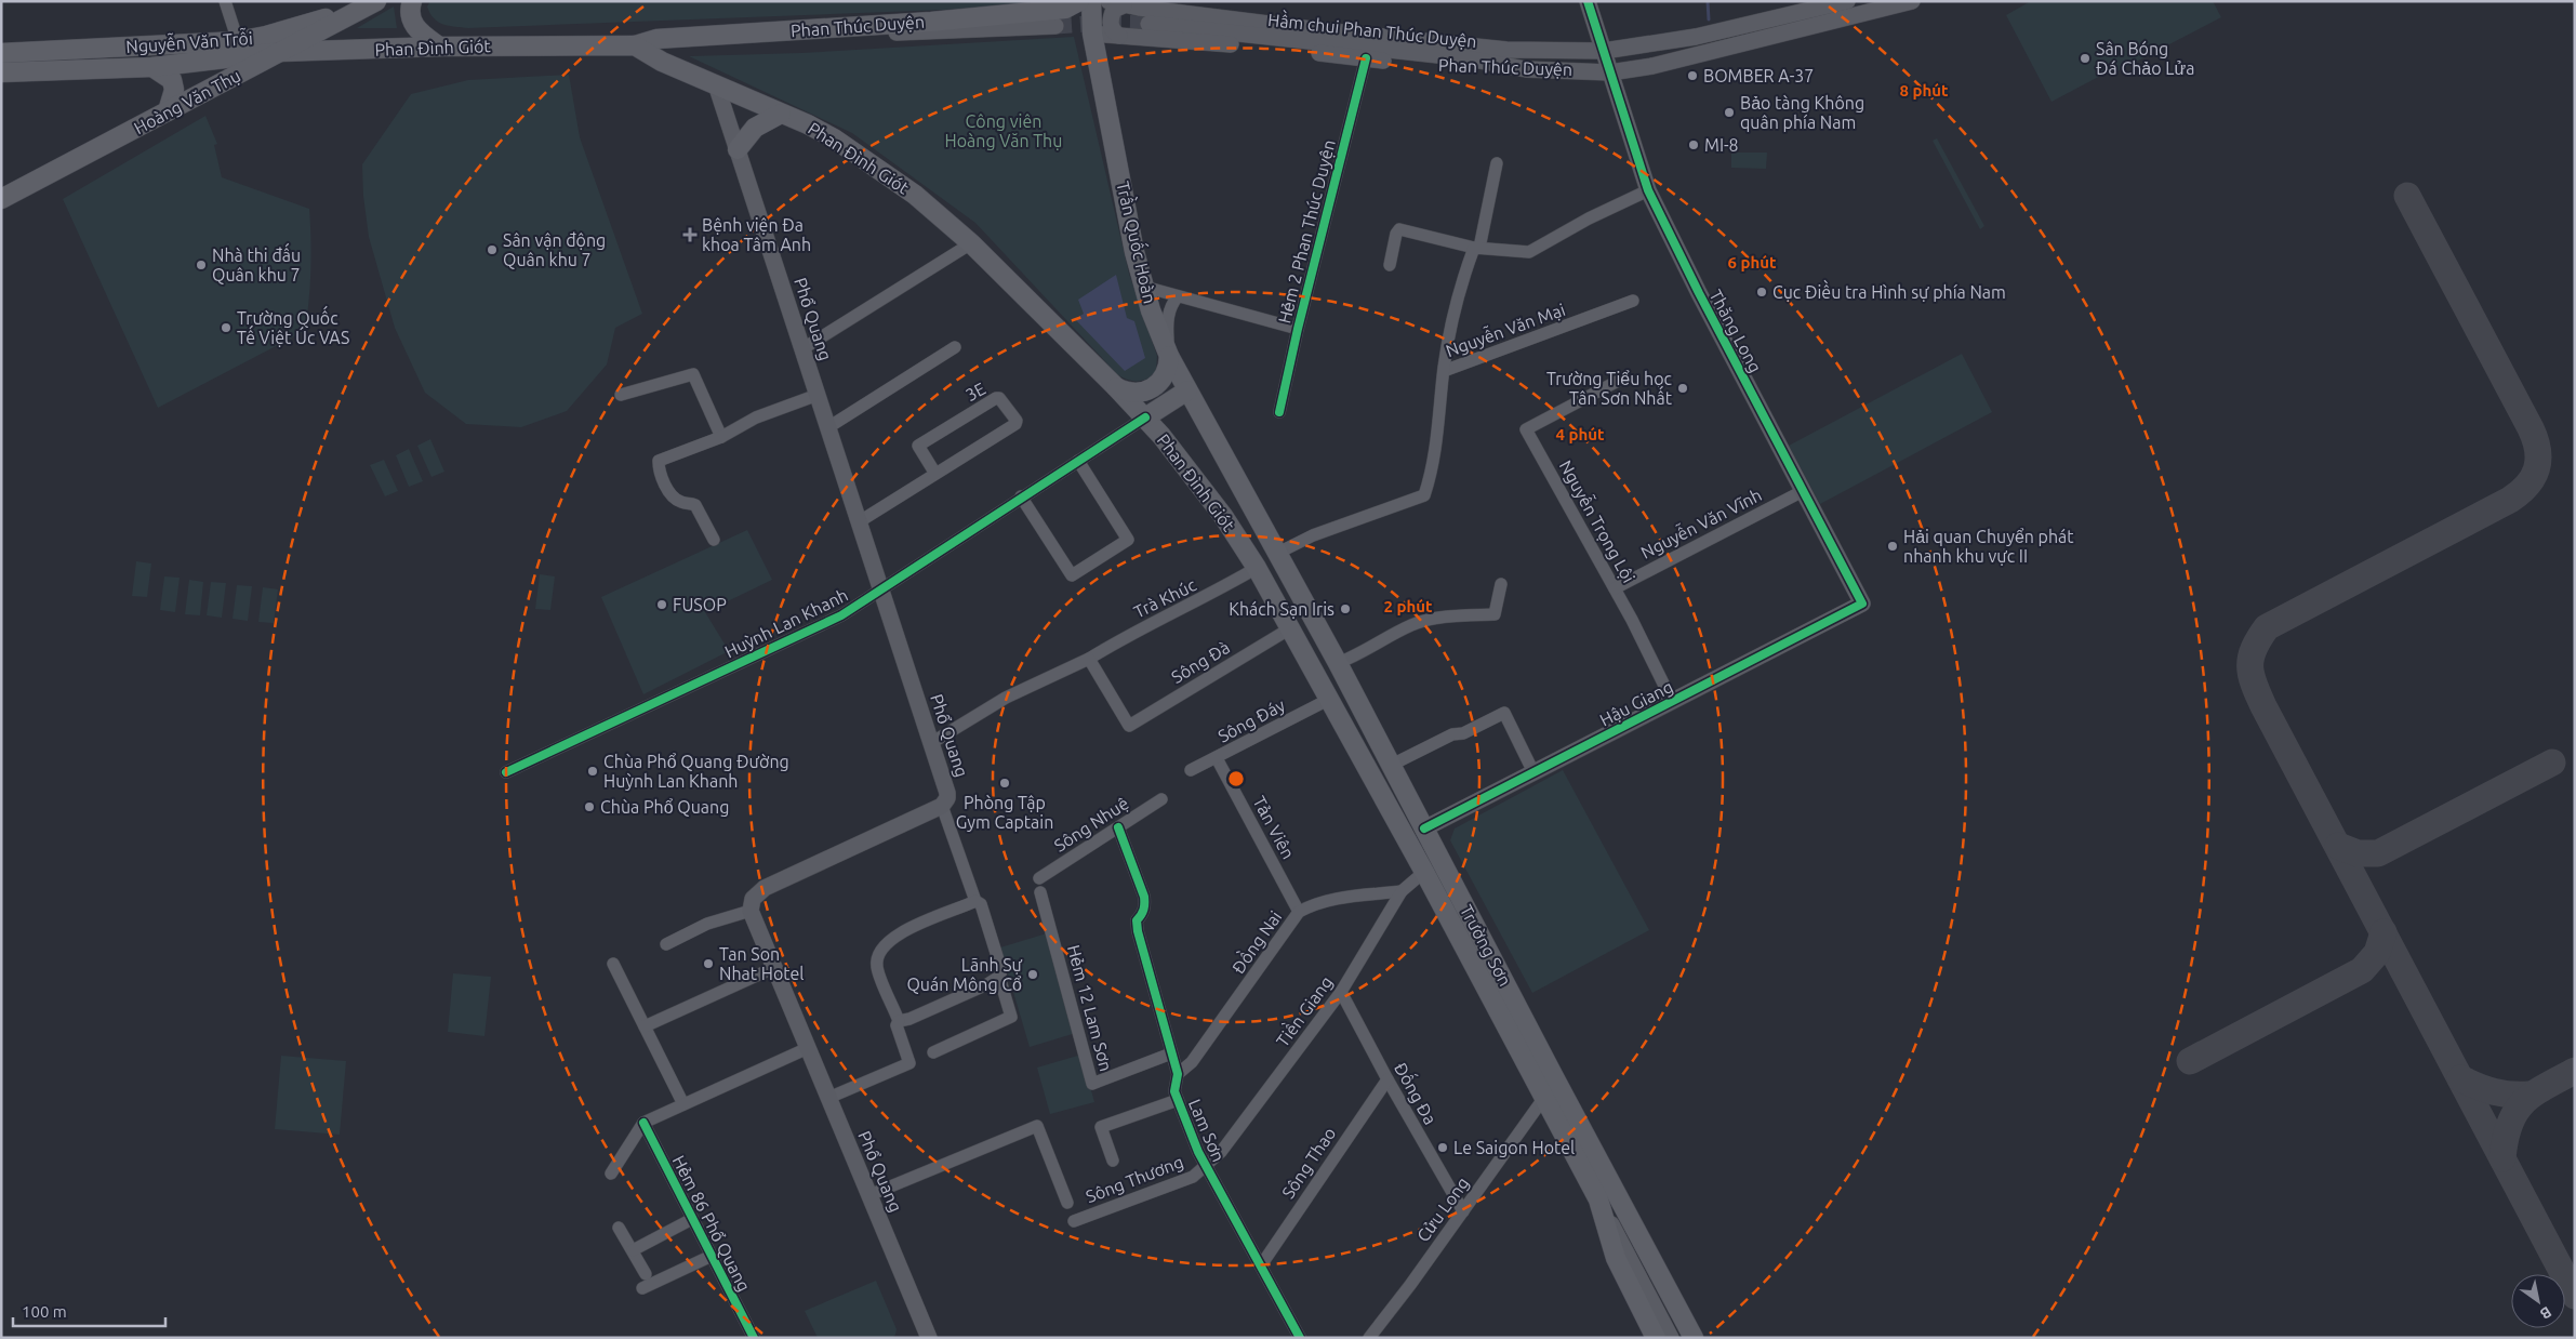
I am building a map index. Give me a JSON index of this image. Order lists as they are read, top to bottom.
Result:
{
  "streets": {
    "main road": [
      "Phan Thúc Duyện",
      "Hầm chui Phan Thúc Duyện",
      "Nguyễn Văn Trỗi",
      "Phan Đình Giót",
      "Hoàng Văn Thụ",
      "Trần Quốc Hoàn",
      "Phổ Quang",
      "Thăng Long",
      "Hậu Giang",
      "Trường Sơn"
    ],
    "street": [
      "Hẻm 2 Phan Thúc Duyện",
      "Nguyễn Văn Mại",
      "3E",
      "Nguyễn Trọng Lội",
      "Nguyễn Văn Vĩnh",
      "Trà Khúc",
      "Huỳnh Lan Khanh",
      "Sông Đà",
      "Sông Đáy",
      "Sông Nhuệ",
      "Tản Viên",
      "Đồng Nai",
      "Hẻm 12 Lam Sơn",
      "Tiền Giang",
      "Đống Đa",
      "Lam Sơn",
      "Sông Thao",
      "Sông Thương",
      "Cửu Long",
      "Hẻm 86 Phổ Quang"
    ]
  },
  "crossings": [
    ["Phan Thúc Duyện", "Hầm chui Phan Thúc Duyện"],
    ["Phan Thúc Duyện", "Phan Đình Giót"],
    ["Phan Thúc Duyện", "Hẻm 2 Phan Thúc Duyện"],
    ["Phan Thúc Duyện", "Trần Quốc Hoàn"],
    ["Phan Thúc Duyện", "Thăng Long"],
    ["Nguyễn Văn Trỗi", "Phan Đình Giót"],
    ["Nguyễn Văn Trỗi", "Hoàng Văn Thụ"],
    ["Phan Đình Giót", "Hoàng Văn Thụ"],
    ["Phan Đình Giót", "Phổ Quang"],
    ["Phan Đình Giót", "Trà Khúc"],
    ["Phan Đình Giót", "Huỳnh Lan Khanh"],
    ["Phan Đình Giót", "Trường Sơn"],
    ["Trần Quốc Hoàn", "Nguyễn Văn Mại"],
    ["Trần Quốc Hoàn", "Trường Sơn"],
    ["Phổ Quang", "3E"],
    ["Phổ Quang", "Trà Khúc"],
    ["Phổ Quang", "Huỳnh Lan Khanh"],
    ["Nguyễn Văn Mại", "Trường Sơn"],
    ["Thăng Long", "Nguyễn Văn Vĩnh"],
    ["Thăng Long", "Hậu Giang"],
    ["Nguyễn Trọng Lội", "Nguyễn Văn Vĩnh"],
    ["Nguyễn Trọng Lội", "Hậu Giang"],
    ["Trà Khúc", "Sông Đà"],
    ["Trà Khúc", "Trường Sơn"],
    ["Sông Đà", "Trường Sơn"],
    ["Hậu Giang", "Trường Sơn"],
    ["Sông Đáy", "Tản Viên"],
    ["Sông Đáy", "Trường Sơn"],
    ["Sông Nhuệ", "Lam Sơn"],
    ["Tản Viên", "Đồng Nai"],
    ["Đồng Nai", "Tiền Giang"],
    ["Đồng Nai", "Lam Sơn"],
    ["Trường Sơn", "Tiền Giang"],
    ["Trường Sơn", "Cửu Long"],
    ["Hẻm 12 Lam Sơn", "Lam Sơn"],
    ["Tiền Giang", "Đống Đa"],
    ["Tiền Giang", "Lam Sơn"],
    ["Tiền Giang", "Sông Thương"],
    ["Đống Đa", "Sông Thao"],
    ["Đống Đa", "Cửu Long"],
    ["Lam Sơn", "Sông Thao"],
    ["Lam Sơn", "Sông Thương"]
  ],
  "parks": ["Công viên Hoàng Văn Thụ"],
  "places": {
    "other": [
      "Sân Bóng Đá Chảo Lửa",
      "BOMBER A-37",
      "Bảo tàng Không quân phía Nam",
      "MI-8",
      "Sân vận động Quân khu 7",
      "Nhà thi đấu Quân khu 7",
      "Cục Điều tra Hình sự phía Nam",
      "Trường Quốc Tế Việt Úc VAS",
      "Trường Tiểu học Tân Sơn Nhất",
      "Hải quan Chuyển phát nhanh khu vực II",
      "FUSOP",
      "Khách Sạn Iris",
      "Chùa Phổ Quang Đường Huỳnh Lan Khanh",
      "Phòng Tập Gym Captain",
      "Chùa Phổ Quang",
      "Tan Son Nhat Hotel",
      "Lãnh Sự Quán Mông Cổ",
      "Le Saigon Hotel"
    ],
    "health": ["Bệnh viện Đa khoa Tâm Anh"]
  },
  "scale_bar": "100 m",
  "north": "bottom right",
  "rings": [
    "8 phút",
    "6 phút",
    "4 phút",
    "2 phút"
  ]
}
